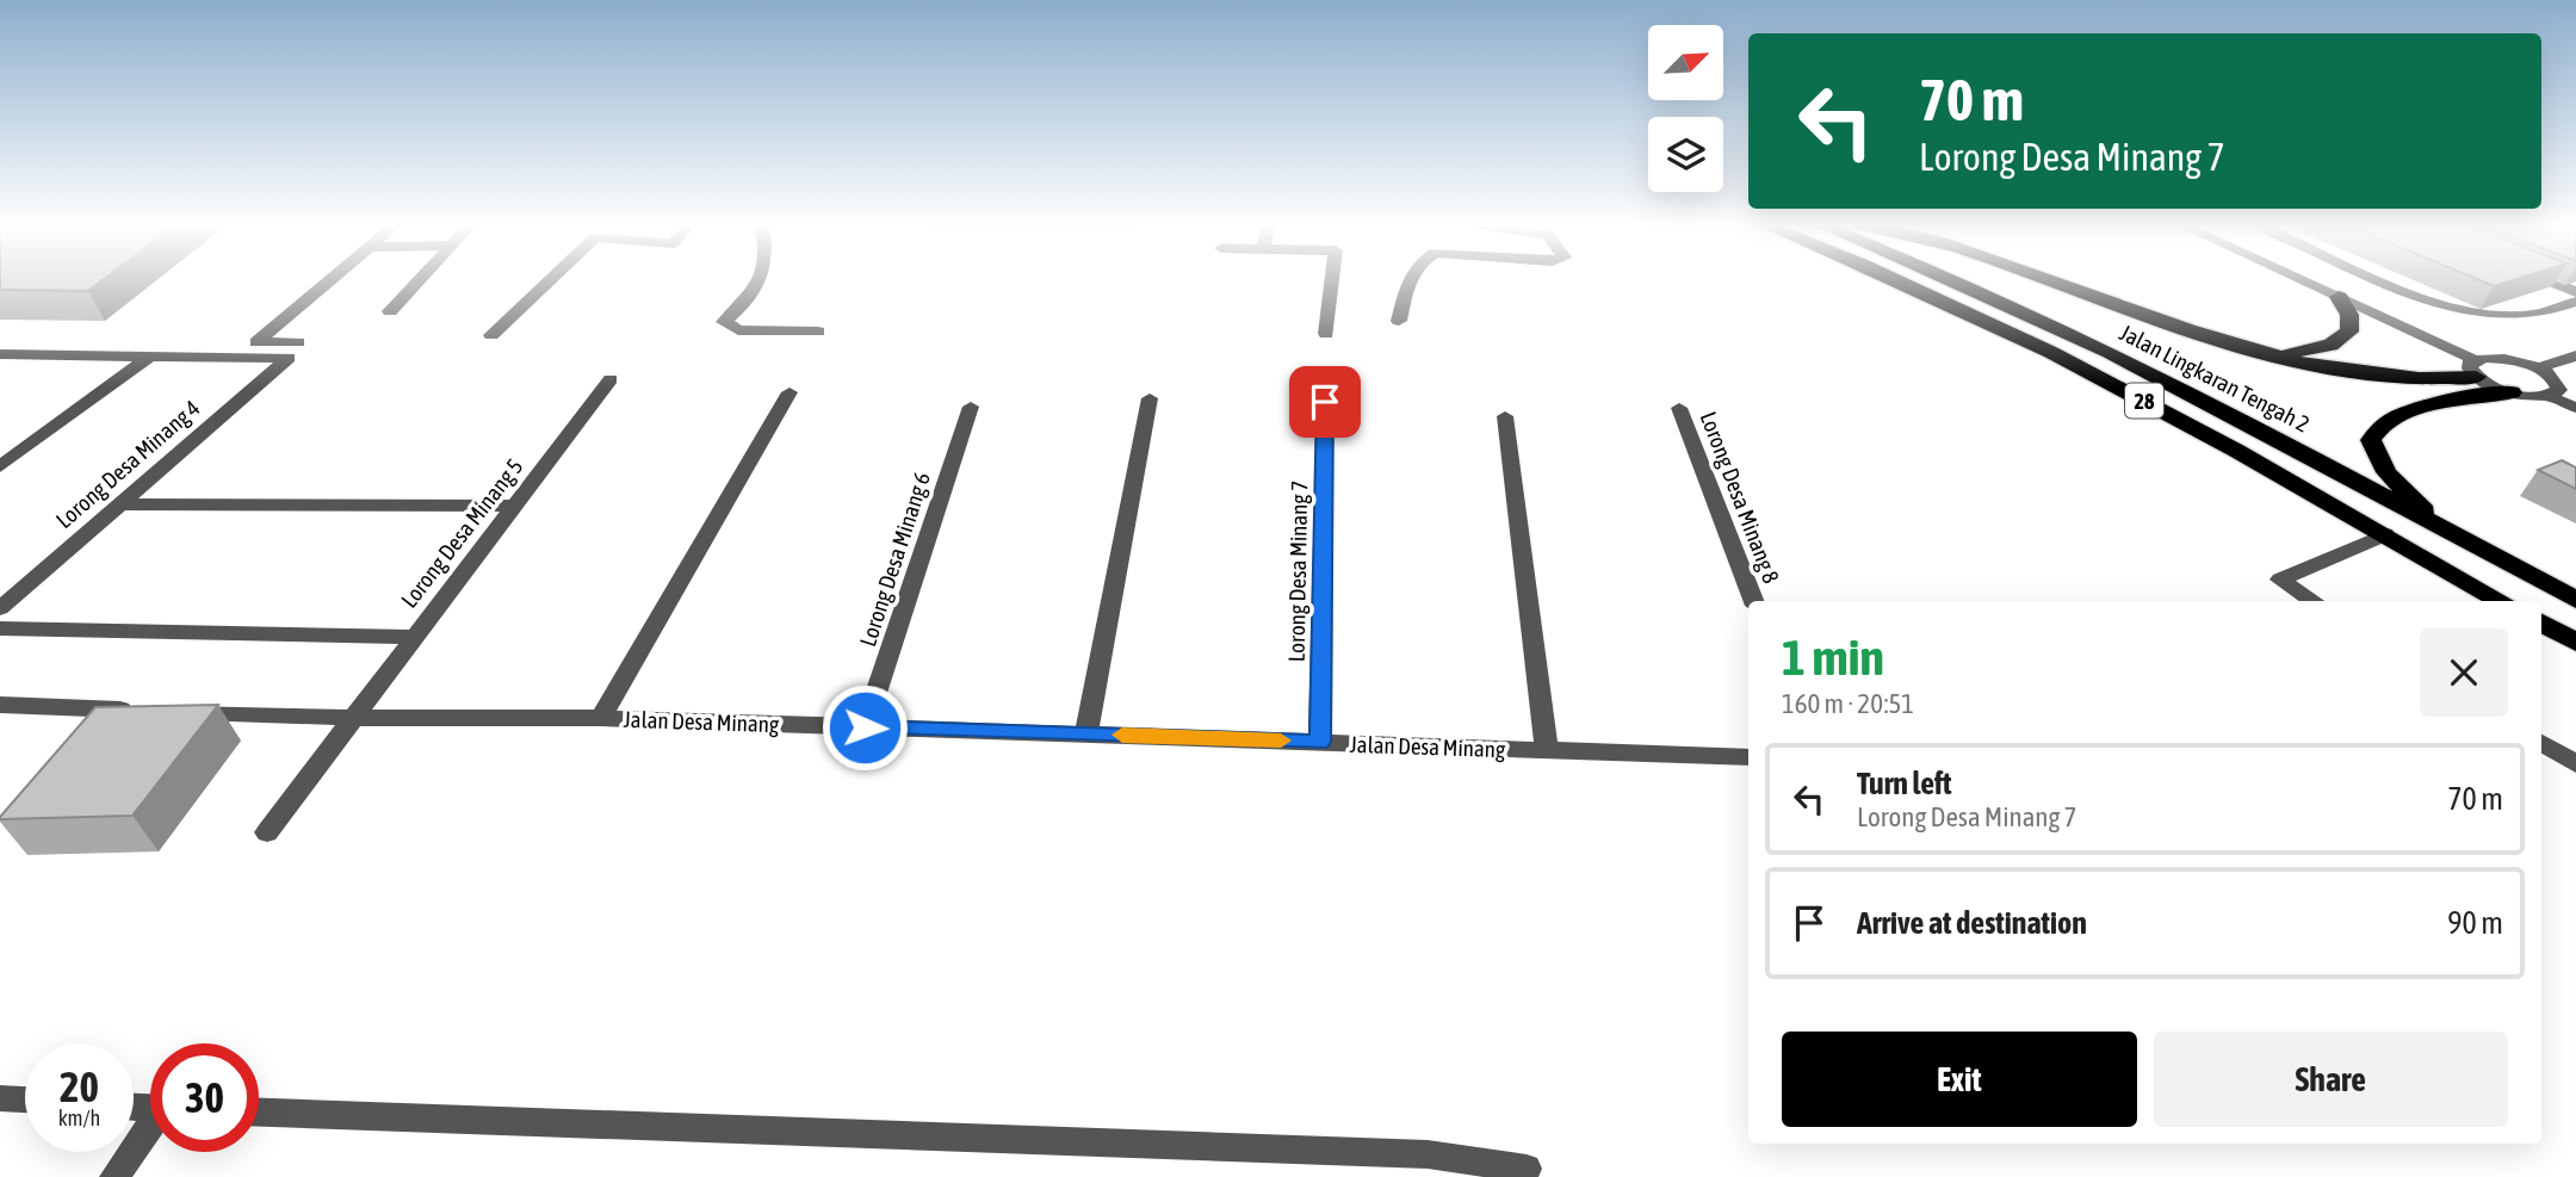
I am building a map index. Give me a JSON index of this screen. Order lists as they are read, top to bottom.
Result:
{
  "streets": {
    "highway": ["Jalan Lingkaran Tengah 2", "28"],
    "street": [
      "Lorong Desa Minang 4",
      "Lorong Desa Minang 8",
      "Lorong Desa Minang 5",
      "Lorong Desa Minang 6",
      "Lorong Desa Minang 7",
      "Jalan Desa Minang"
    ]
  },
  "crossings": [
    ["Lorong Desa Minang 5", "Jalan Desa Minang"],
    ["Lorong Desa Minang 6", "Jalan Desa Minang"],
    ["Lorong Desa Minang 7", "Jalan Desa Minang"]
  ],
  "north": "top right",
  "page": {
    "turn": ["70 m", "Lorong Desa Minang 7"],
    "heading": ["1 min", "160 m · 20:51"],
    "list": [
      {
        "name": "Turn left",
        "note": "Lorong Desa Minang 7",
        "value": "70 m"
      },
      {
        "name": "Arrive at destination",
        "value": "90 m"
      }
    ],
    "buttons": ["Exit", "Share"],
    "speed": "20 km/h",
    "limit": "30"
  }
}
